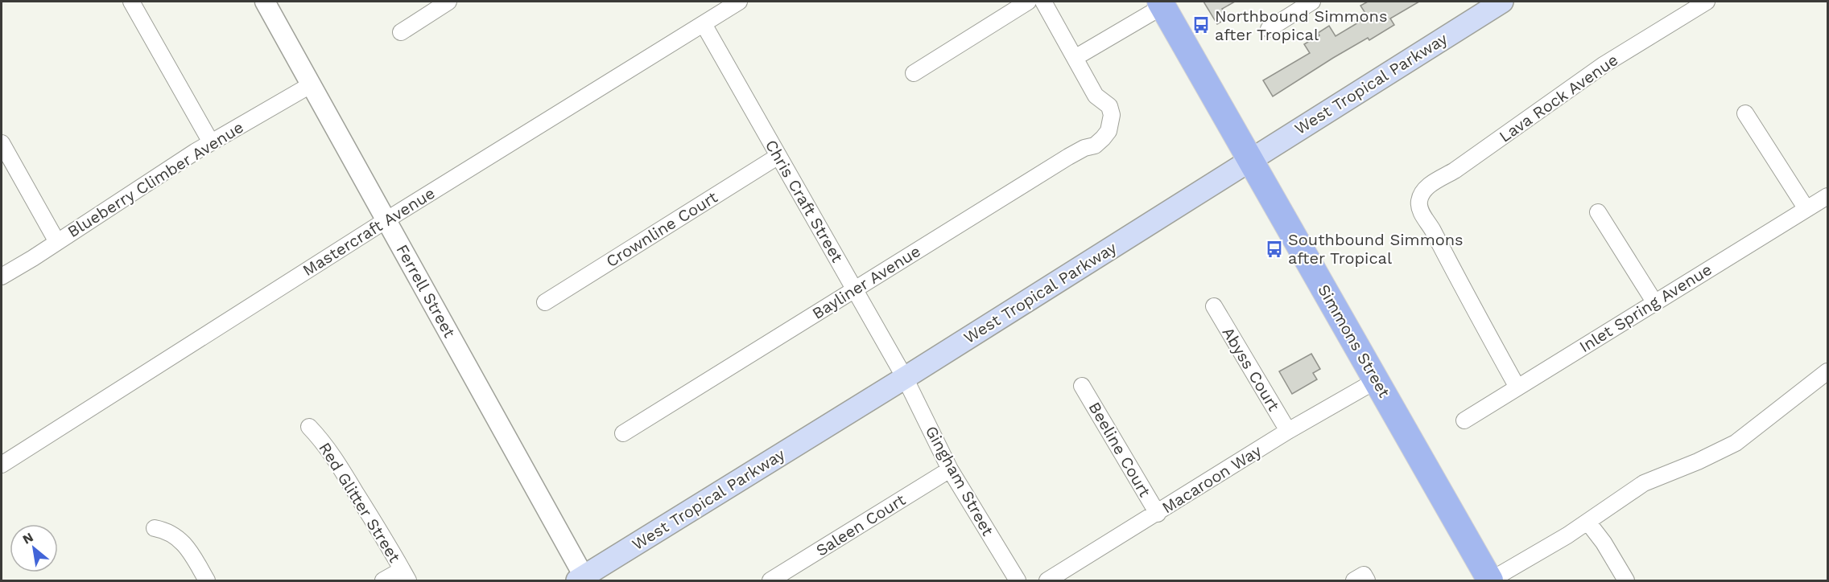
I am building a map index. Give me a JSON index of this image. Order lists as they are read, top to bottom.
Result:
{
  "streets": {
    "main road": ["West Tropical Parkway", "Simmons Street"],
    "street": [
      "Lava Rock Avenue",
      "Blueberry Climber Avenue",
      "Chris Craft Street",
      "Crownline Court",
      "Mastercraft Avenue",
      "Bayliner Avenue",
      "Ferrell Street",
      "Inlet Spring Avenue",
      "Abyss Court",
      "Beeline Court",
      "Macaroon Way",
      "Gingham Street",
      "Red Glitter Street",
      "Saleen Court"
    ]
  },
  "crossings": [
    ["West Tropical Parkway", "Chris Craft Street"],
    ["West Tropical Parkway", "Ferrell Street"],
    ["West Tropical Parkway", "Simmons Street"],
    ["West Tropical Parkway", "Gingham Street"],
    ["Lava Rock Avenue", "Inlet Spring Avenue"],
    ["Blueberry Climber Avenue", "Ferrell Street"],
    ["Chris Craft Street", "Crownline Court"],
    ["Chris Craft Street", "Mastercraft Avenue"],
    ["Chris Craft Street", "Bayliner Avenue"],
    ["Chris Craft Street", "Gingham Street"],
    ["Mastercraft Avenue", "Ferrell Street"],
    ["Simmons Street", "Macaroon Way"],
    ["Abyss Court", "Macaroon Way"],
    ["Beeline Court", "Macaroon Way"],
    ["Gingham Street", "Saleen Court"]
  ],
  "places": {
    "bus stop": ["Northbound Simmons after Tropical", "Southbound Simmons after Tropical"]
  },
  "north": "top left"
}
